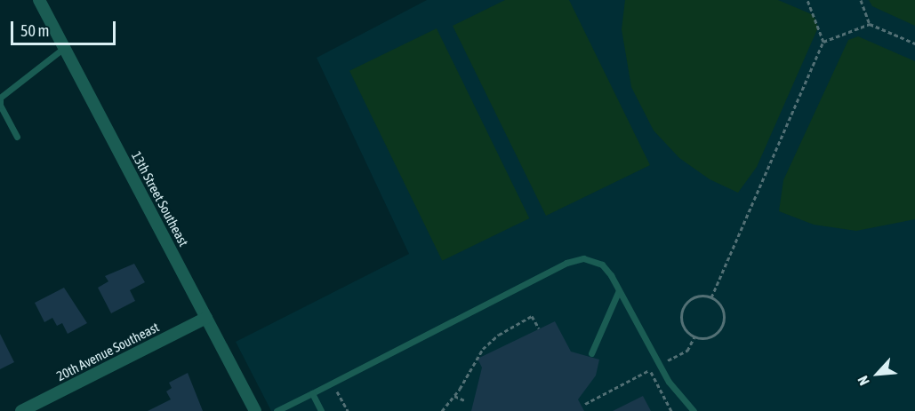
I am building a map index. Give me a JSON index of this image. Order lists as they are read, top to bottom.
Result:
{
  "streets": {
    "street": ["13th Street Southeast", "20th Avenue Southeast"]
  },
  "crossings": [
    ["13th Street Southeast", "20th Avenue Southeast"]
  ],
  "scale_bar": "50 m",
  "north": "bottom left"
}
